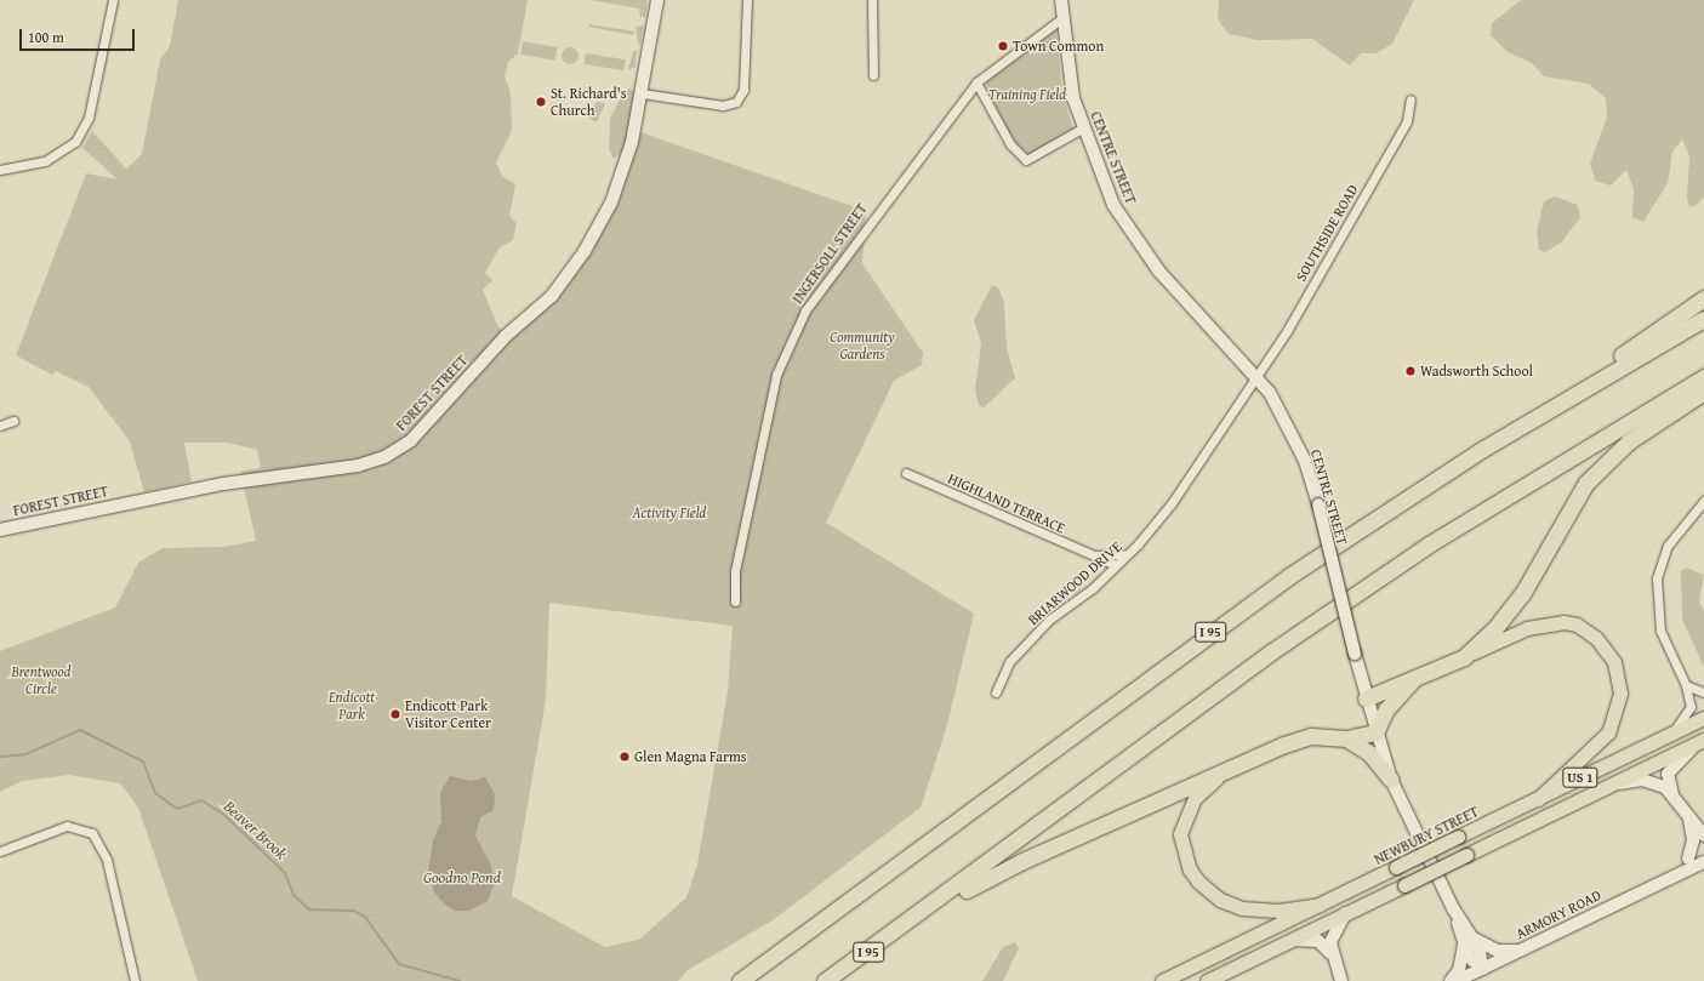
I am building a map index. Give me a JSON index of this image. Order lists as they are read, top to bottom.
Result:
{
  "streets": {
    "highway": ["I 95"],
    "main road": [
      "CENTRE STREET",
      "FOREST STREET",
      "US 1",
      "NEWBURY STREET",
      "ARMORY ROAD"
    ],
    "street": [
      "SOUTHSIDE ROAD",
      "INGERSOLL STREET",
      "HIGHLAND TERRACE",
      "BRIARWOOD DRIVE"
    ]
  },
  "crossings": [
    ["CENTRE STREET", "SOUTHSIDE ROAD"],
    ["CENTRE STREET", "INGERSOLL STREET"],
    ["CENTRE STREET", "BRIARWOOD DRIVE"],
    ["CENTRE STREET", "ARMORY ROAD"],
    ["SOUTHSIDE ROAD", "BRIARWOOD DRIVE"],
    ["HIGHLAND TERRACE", "BRIARWOOD DRIVE"]
  ],
  "water": ["Beaver Brook", "Goodno Pond"],
  "parks": [
    "Training Field",
    "Community Gardens",
    "Activity Field",
    "Brentwood Circle",
    "Endicott Park"
  ],
  "places": [
    "Town Common",
    "St. Richard's Church",
    "Wadsworth School",
    "Endicott Park Visitor Center",
    "Glen Magna Farms"
  ],
  "scale_bar": "100 m"
}
